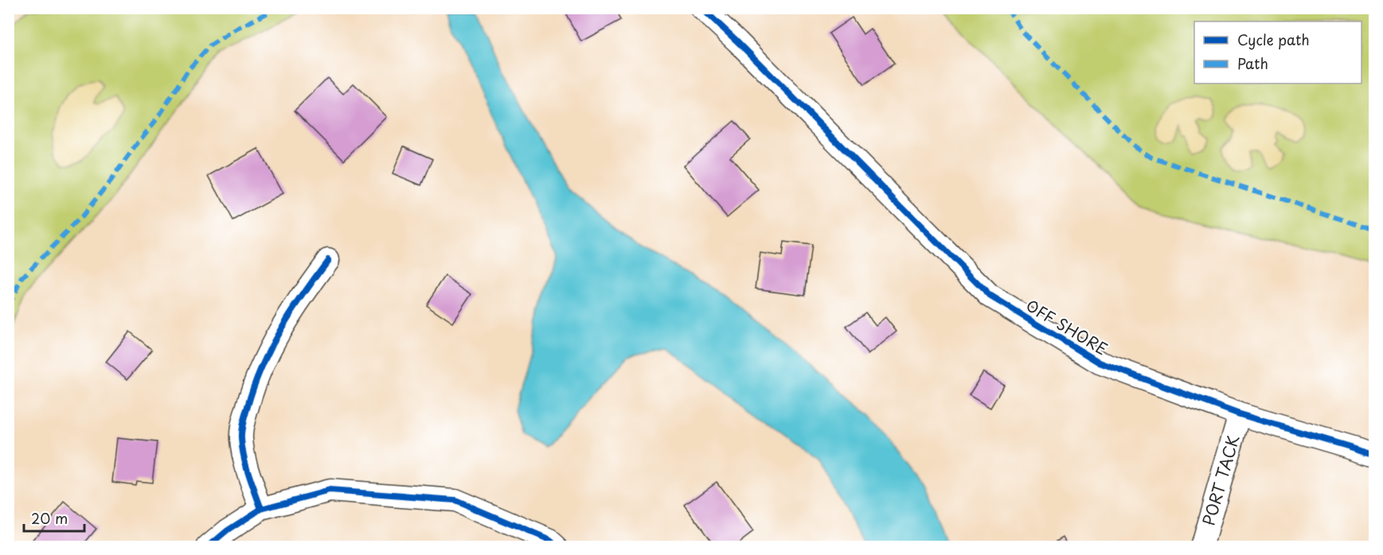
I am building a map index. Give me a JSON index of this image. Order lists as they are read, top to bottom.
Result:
{
  "streets": {
    "street": ["OFF SHORE", "PORT TACK"]
  },
  "crossings": [
    ["OFF SHORE", "PORT TACK"]
  ],
  "legend": ["Cycle path", "Path"],
  "scale_bar": "20 m"
}
